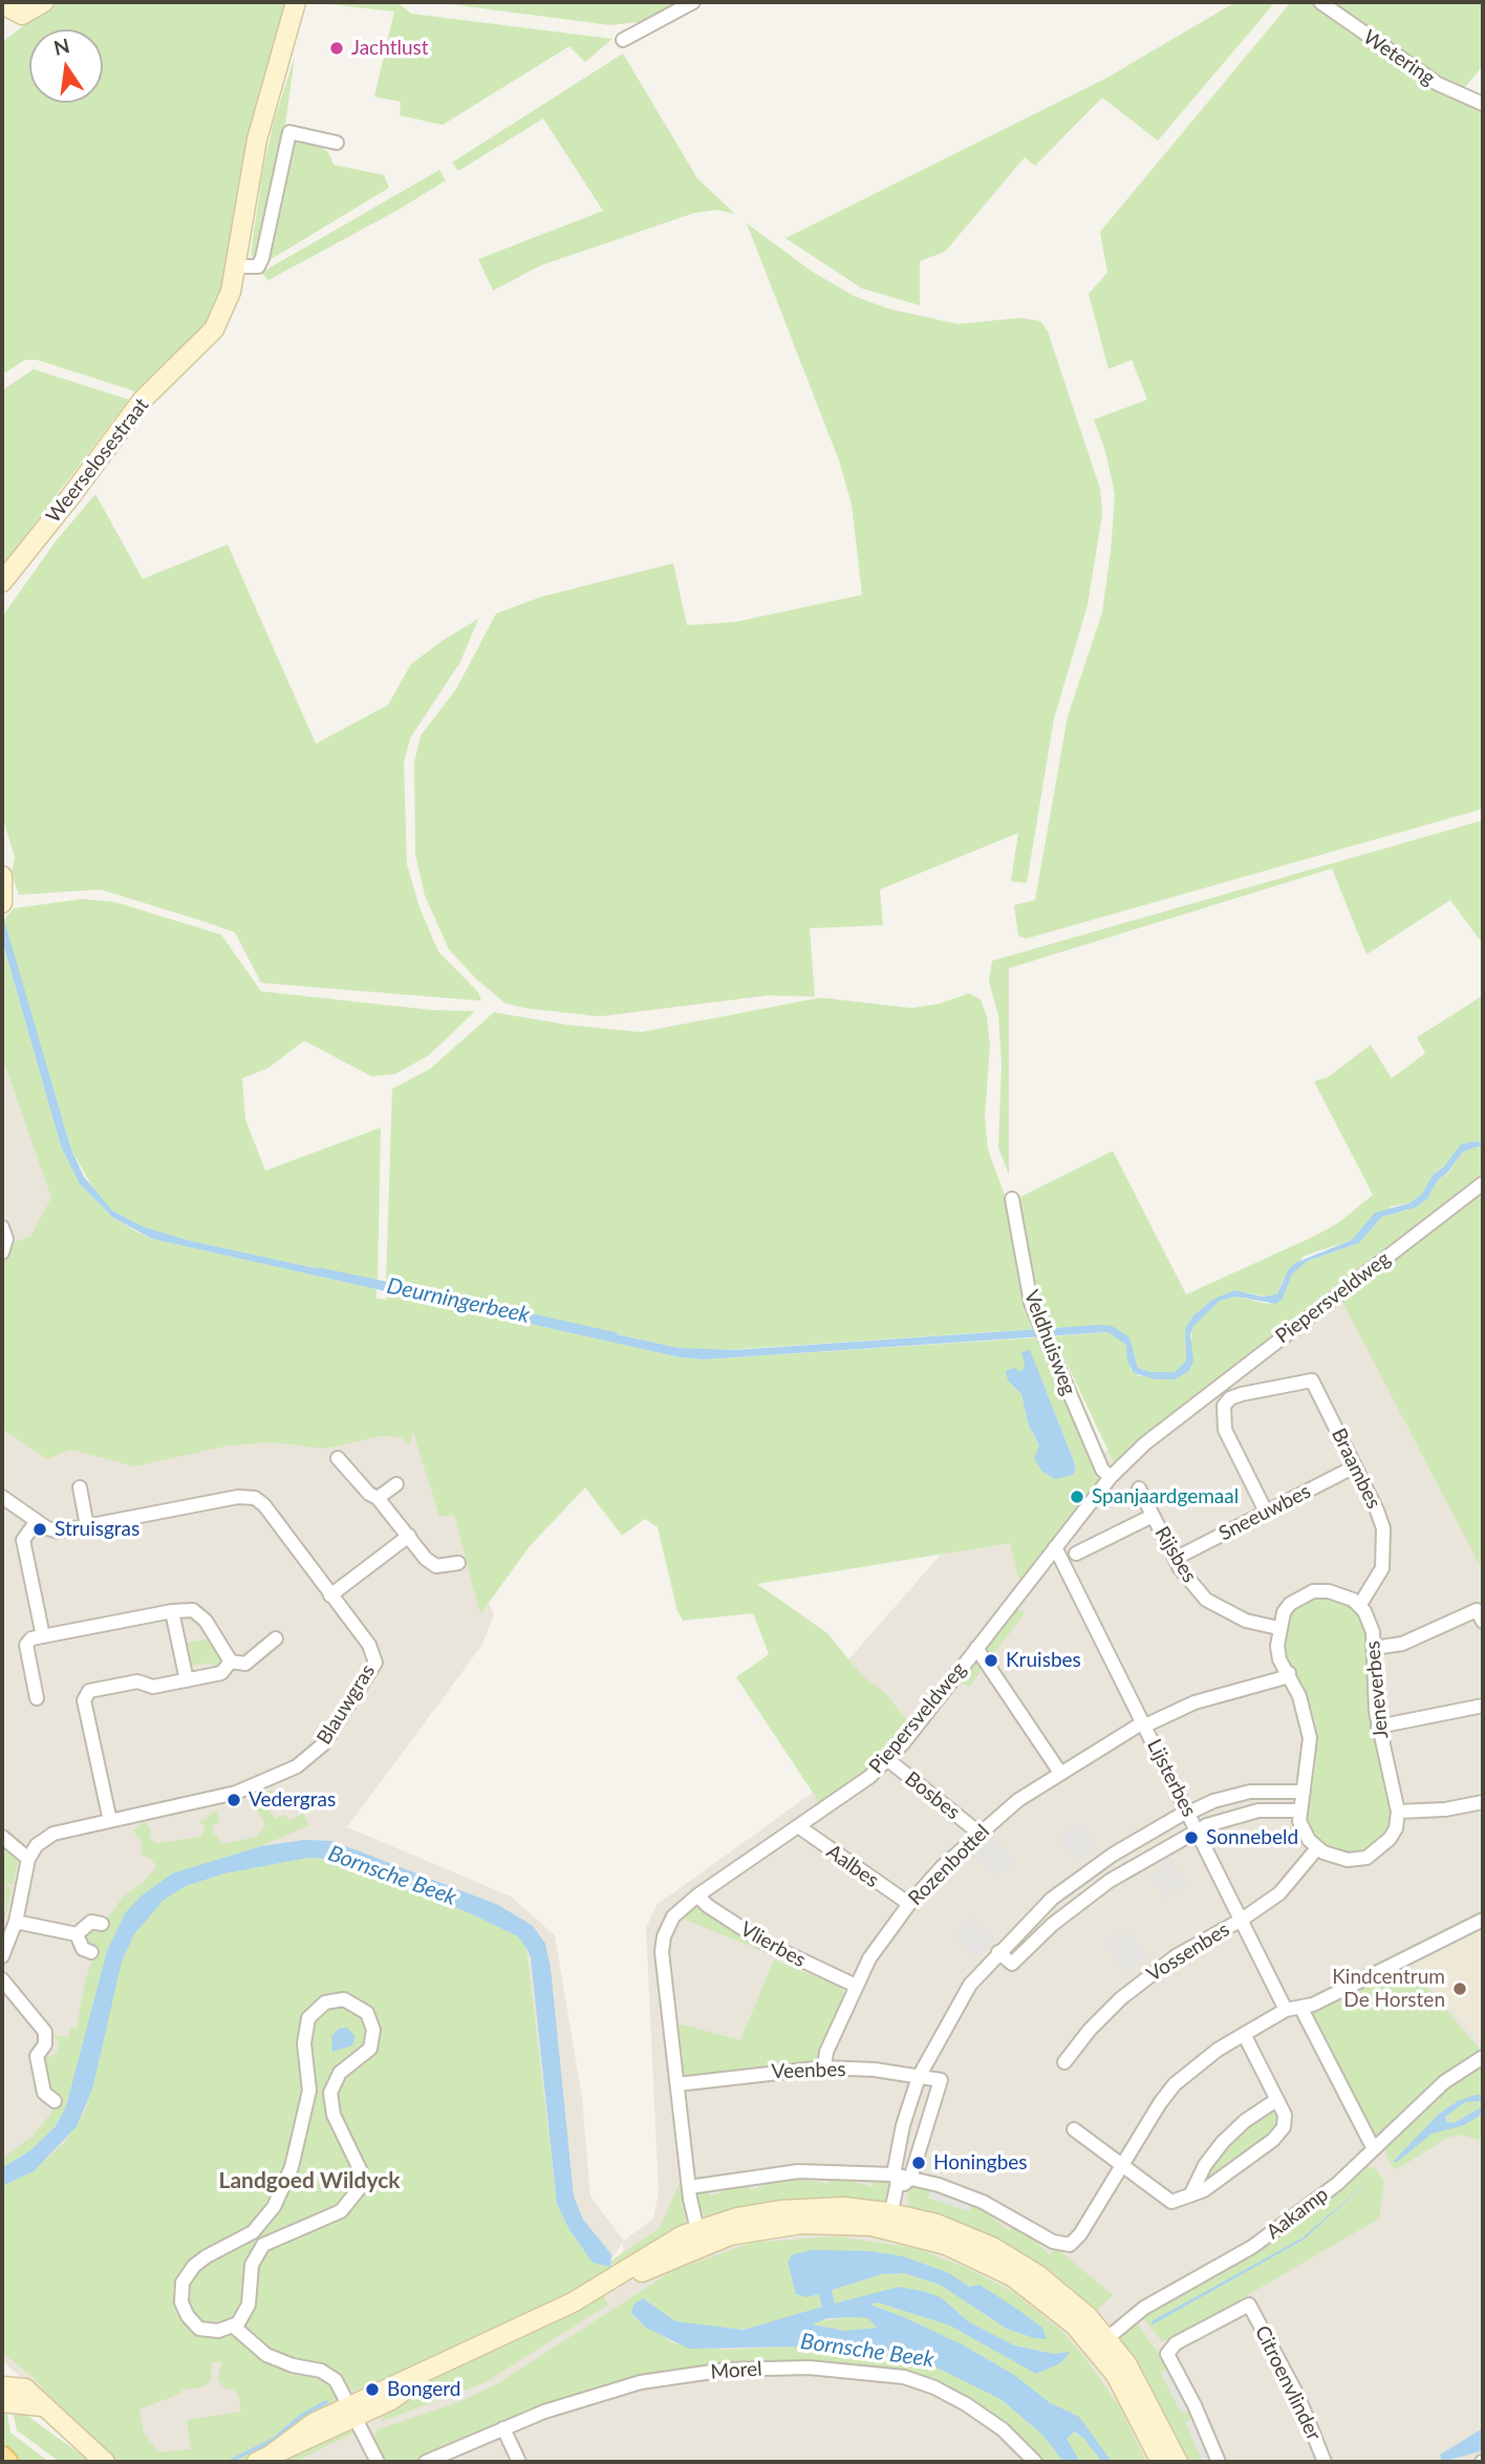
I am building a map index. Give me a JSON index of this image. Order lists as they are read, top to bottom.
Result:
{
  "streets": {
    "street": [
      "Wetering",
      "Weerselosestraat",
      "Piepersveldweg",
      "Veldhuisweg",
      "Braambes",
      "Sneeuwbes",
      "Rijsbes",
      "Jeneverbes",
      "Blauwgras",
      "Lijsterbes",
      "Bosbes",
      "Rozenbottel",
      "Aalbes",
      "Vlierbes",
      "Vossenbes",
      "Veenbes",
      "Aakamp",
      "Morel",
      "Citroenvlinder"
    ]
  },
  "crossings": [
    ["Piepersveldweg", "Veldhuisweg"],
    ["Piepersveldweg", "Lijsterbes"],
    ["Piepersveldweg", "Bosbes"],
    ["Piepersveldweg", "Aalbes"],
    ["Piepersveldweg", "Vlierbes"],
    ["Piepersveldweg", "Veenbes"],
    ["Braambes", "Sneeuwbes"],
    ["Braambes", "Jeneverbes"],
    ["Sneeuwbes", "Rijsbes"],
    ["Lijsterbes", "Rozenbottel"],
    ["Lijsterbes", "Vossenbes"],
    ["Bosbes", "Rozenbottel"],
    ["Rozenbottel", "Aalbes"],
    ["Rozenbottel", "Vlierbes"],
    ["Rozenbottel", "Veenbes"]
  ],
  "districts": ["Landgoed Wildyck"],
  "water": ["Deurningerbeek", "Bornsche Beek"],
  "places": [
    "Jachtlust",
    "Spanjaardgemaal",
    "Struisgras",
    "Kruisbes",
    "Vedergras",
    "Sonnebeld",
    "Kindcentrum De Horsten",
    "Honingbes",
    "Bongerd"
  ],
  "north": "top"
}
